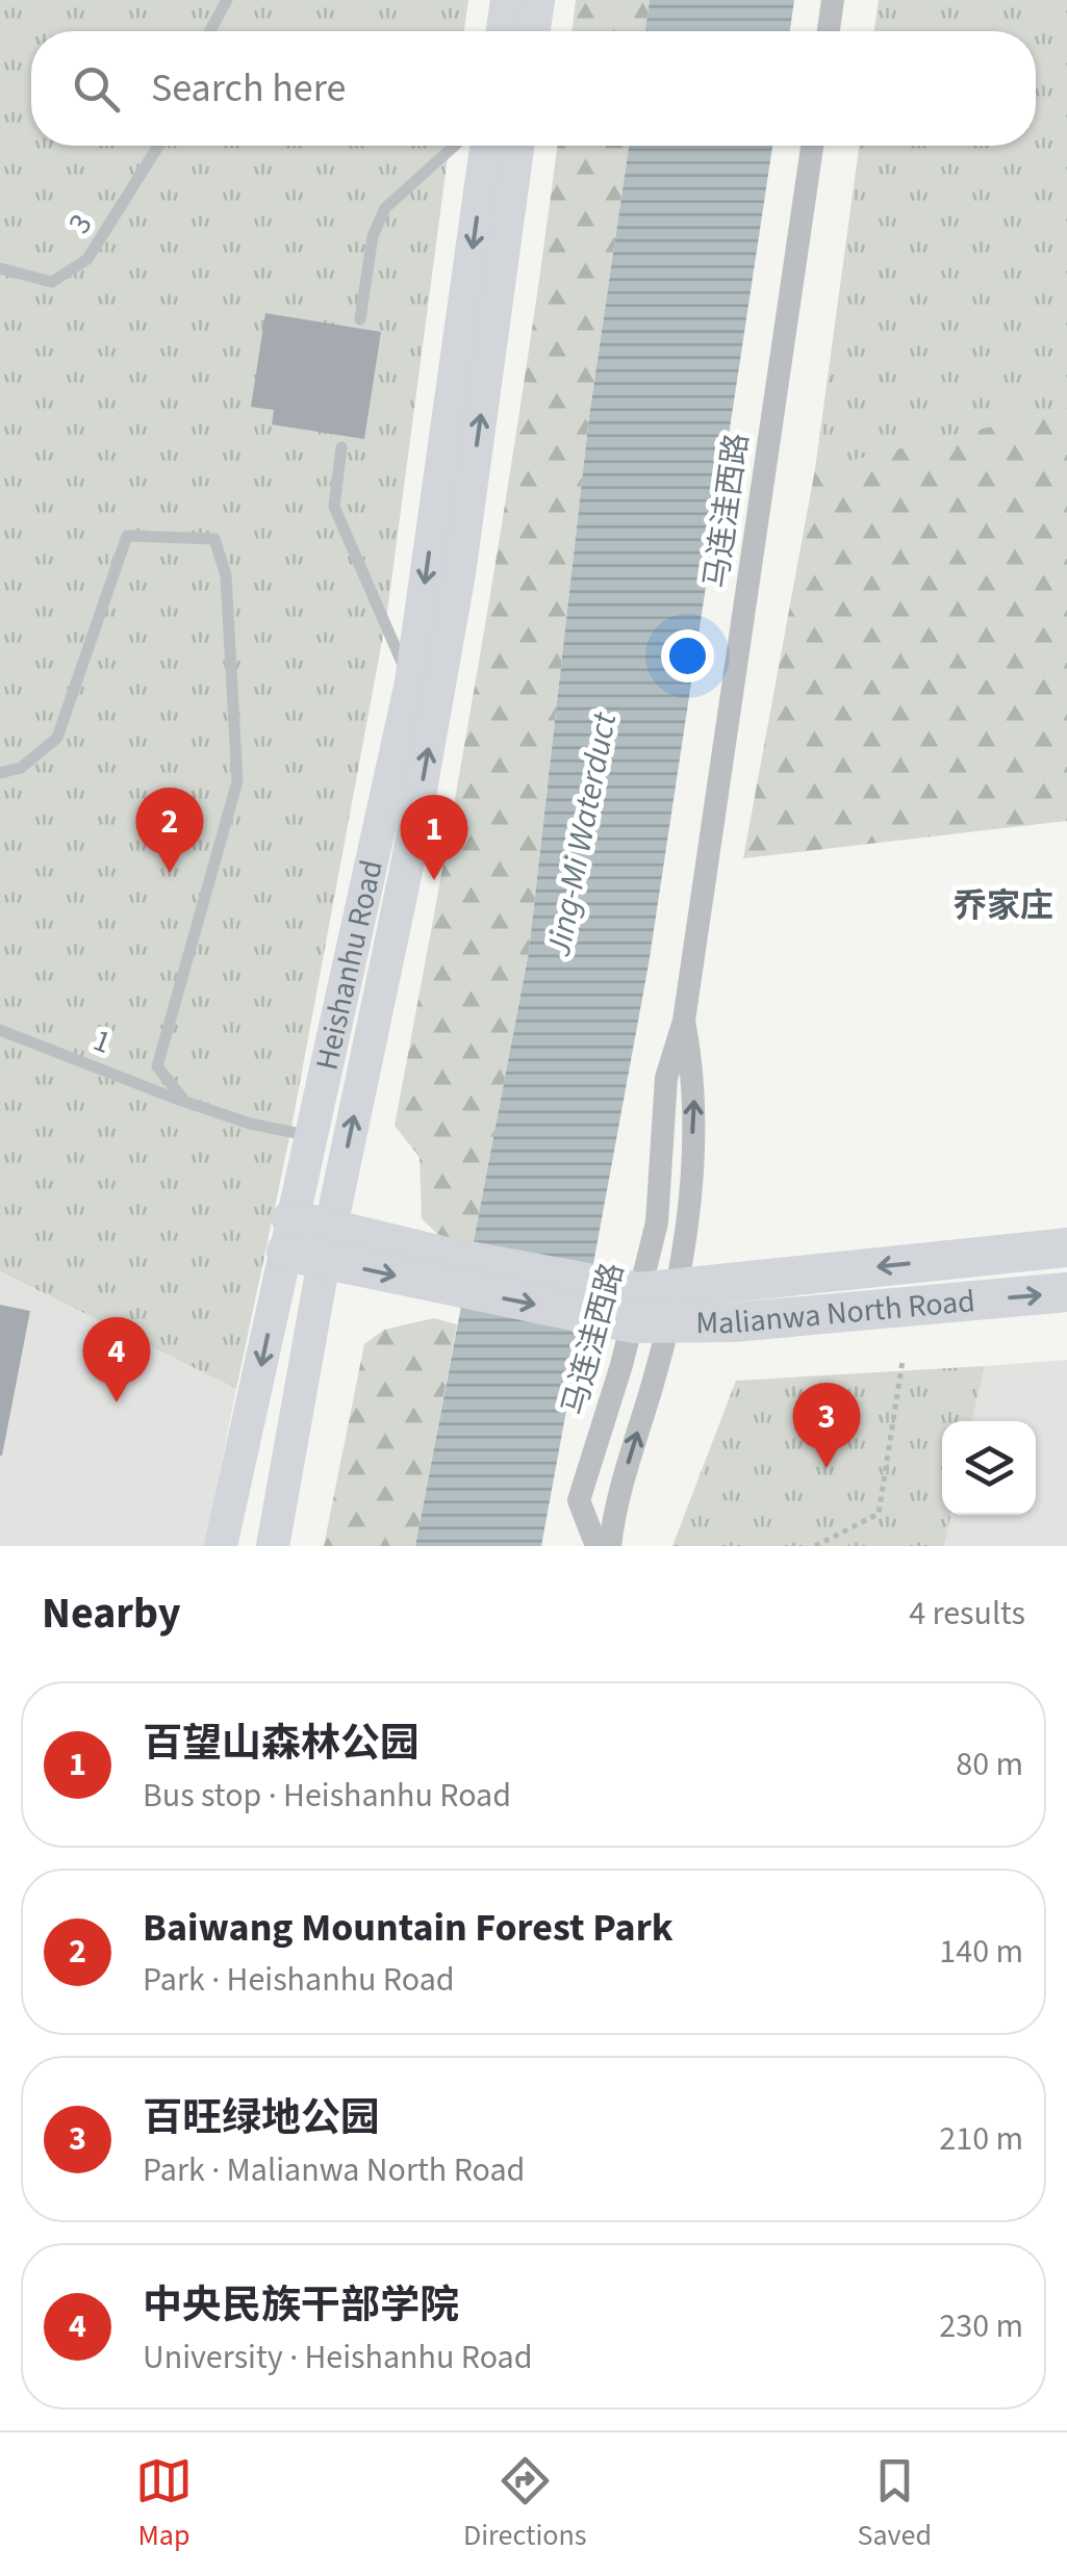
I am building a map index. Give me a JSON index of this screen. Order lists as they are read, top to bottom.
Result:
{
  "streets": {
    "main road": ["Heishanhu Road", "Malianwa North Road"],
    "street": ["马连洼西路"],
    "lane": ["3", "1"]
  },
  "crossings": [
    ["马连洼西路", "Malianwa North Road"],
    ["Heishanhu Road", "1"]
  ],
  "districts": ["乔家庄"],
  "water": ["Jing-Mi Waterduct"],
  "page": {
    "search": "Search here",
    "pins": [
      "2",
      "1",
      "4",
      "3"
    ],
    "heading": ["Nearby", "4 results"],
    "list": [
      {
        "mark": "1",
        "name": "百望山森林公园",
        "note": "Bus stop · Heishanhu Road",
        "value": "80 m"
      },
      {
        "mark": "2",
        "name": "Baiwang Mountain Forest Park",
        "note": "Park · Heishanhu Road",
        "value": "140 m"
      },
      {
        "mark": "3",
        "name": "百旺绿地公园",
        "note": "Park · Malianwa North Road",
        "value": "210 m"
      },
      {
        "mark": "4",
        "name": "中央民族干部学院",
        "note": "University · Heishanhu Road",
        "value": "230 m"
      }
    ],
    "nav": ["Map", "Directions", "Saved"]
  }
}
